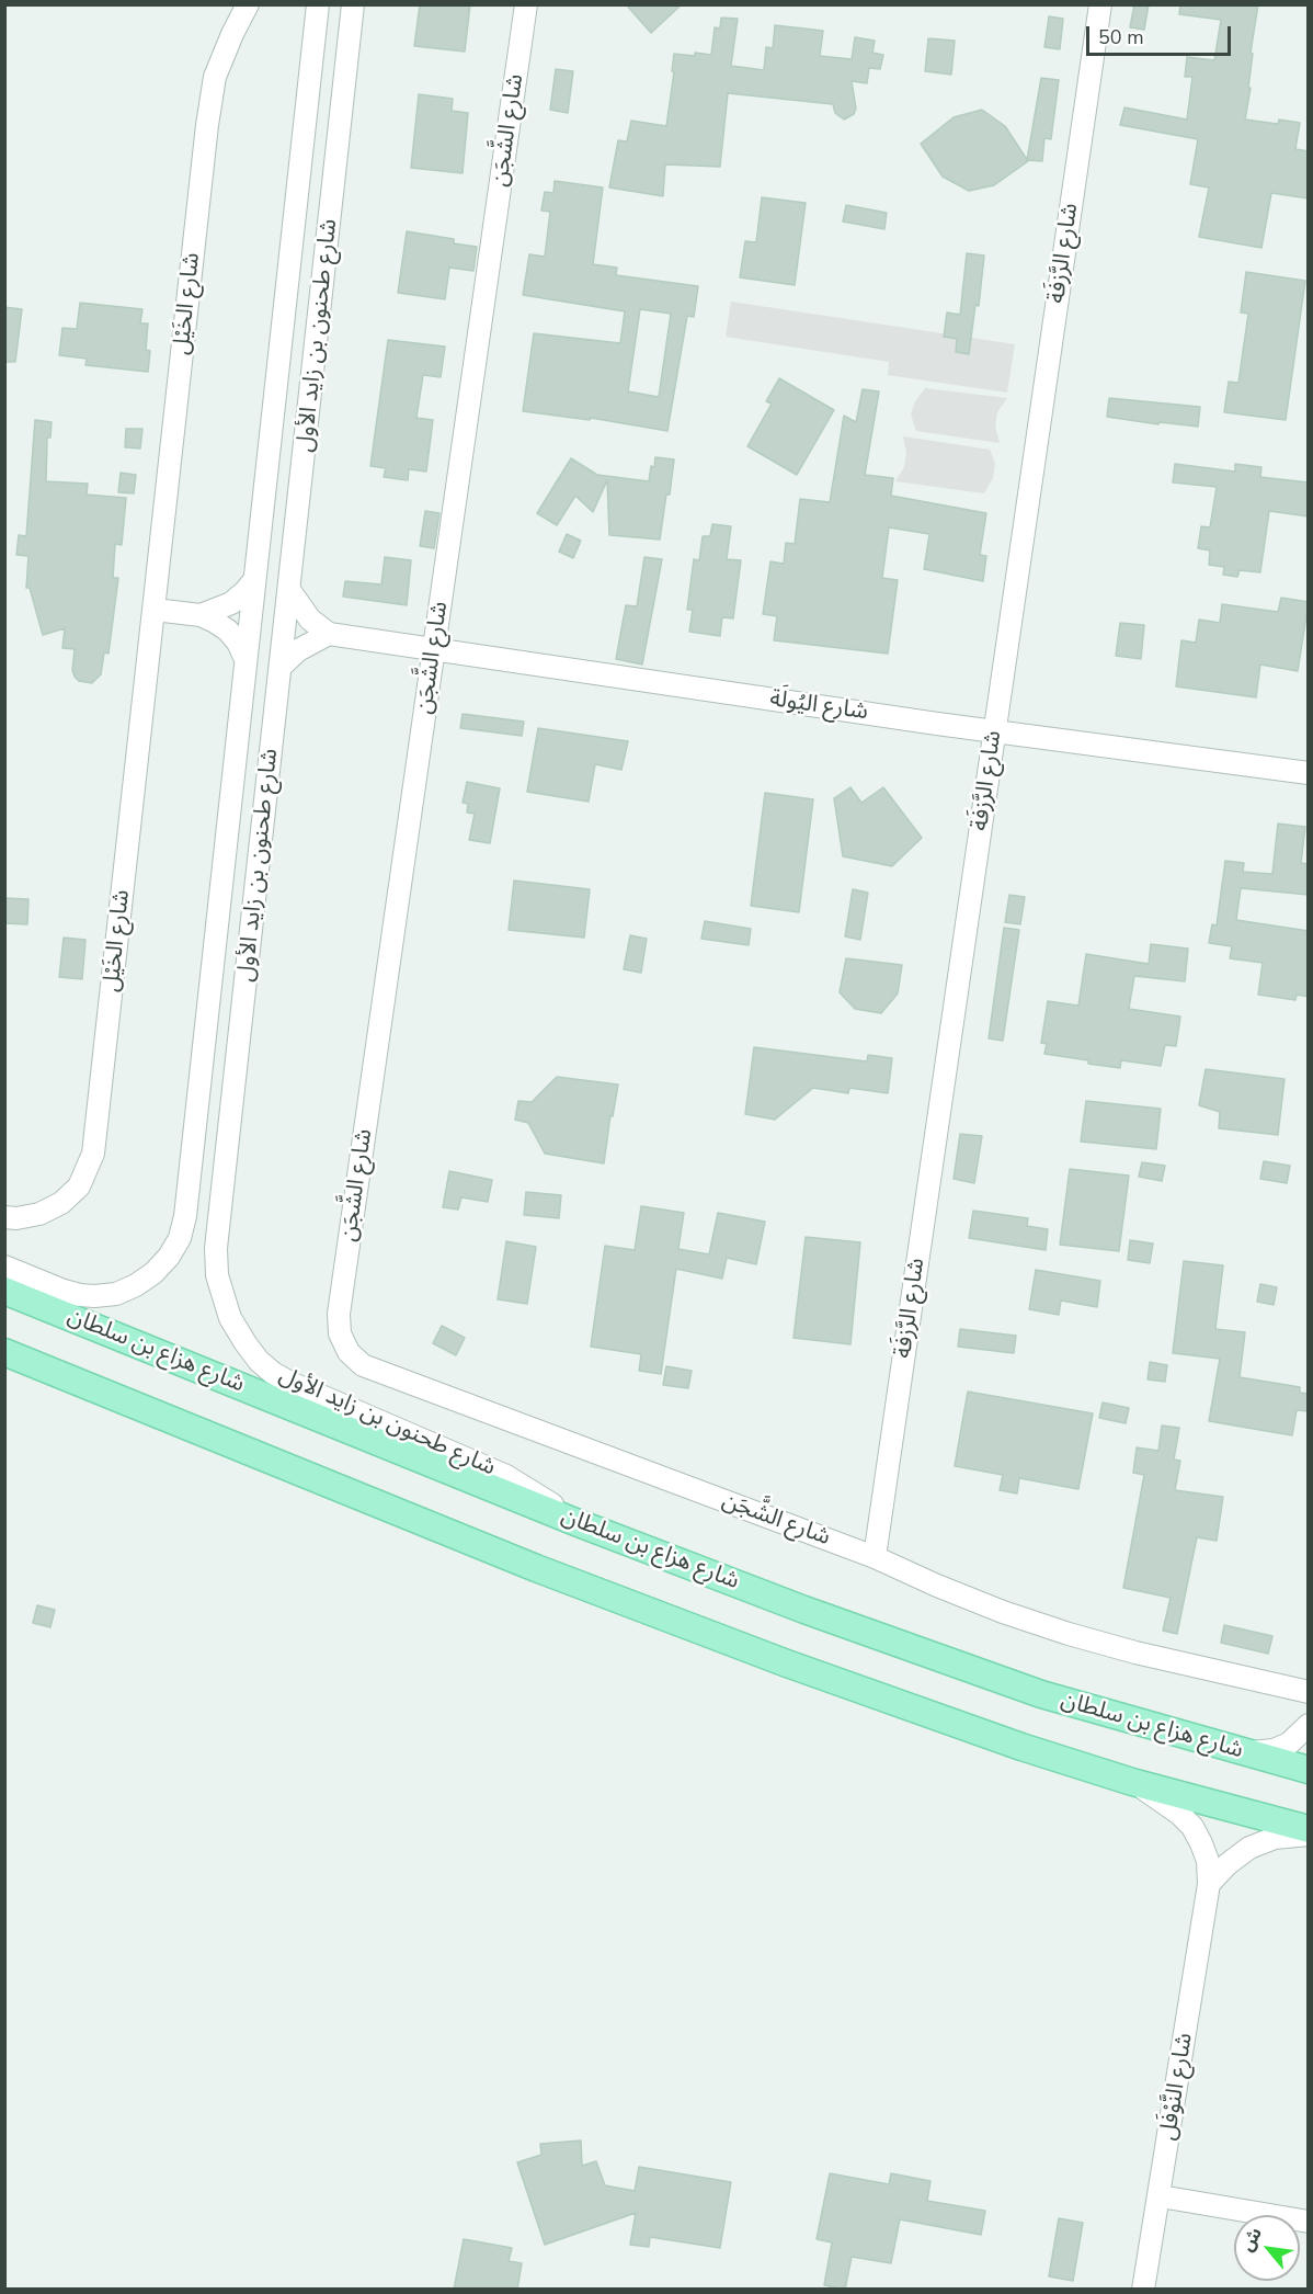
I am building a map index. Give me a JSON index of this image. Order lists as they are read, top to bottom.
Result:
{
  "streets": {
    "main road": ["شارع هزاع بن سلطان"],
    "street": [
      "شارع الشَّجَن",
      "شارع الرَّزفَة",
      "شارع الخَيْل",
      "شارع طحنون بن زايد الأول",
      "شارع اليُولَة",
      "شارع النَّوْفَل"
    ]
  },
  "crossings": [
    ["شارع الشَّجَن", "شارع الرَّزفَة"],
    ["شارع الشَّجَن", "شارع اليُولَة"],
    ["شارع الرَّزفَة", "شارع اليُولَة"],
    ["شارع طحنون بن زايد الأول", "شارع هزاع بن سلطان"]
  ],
  "scale_bar": "50 m",
  "north": "top left"
}
